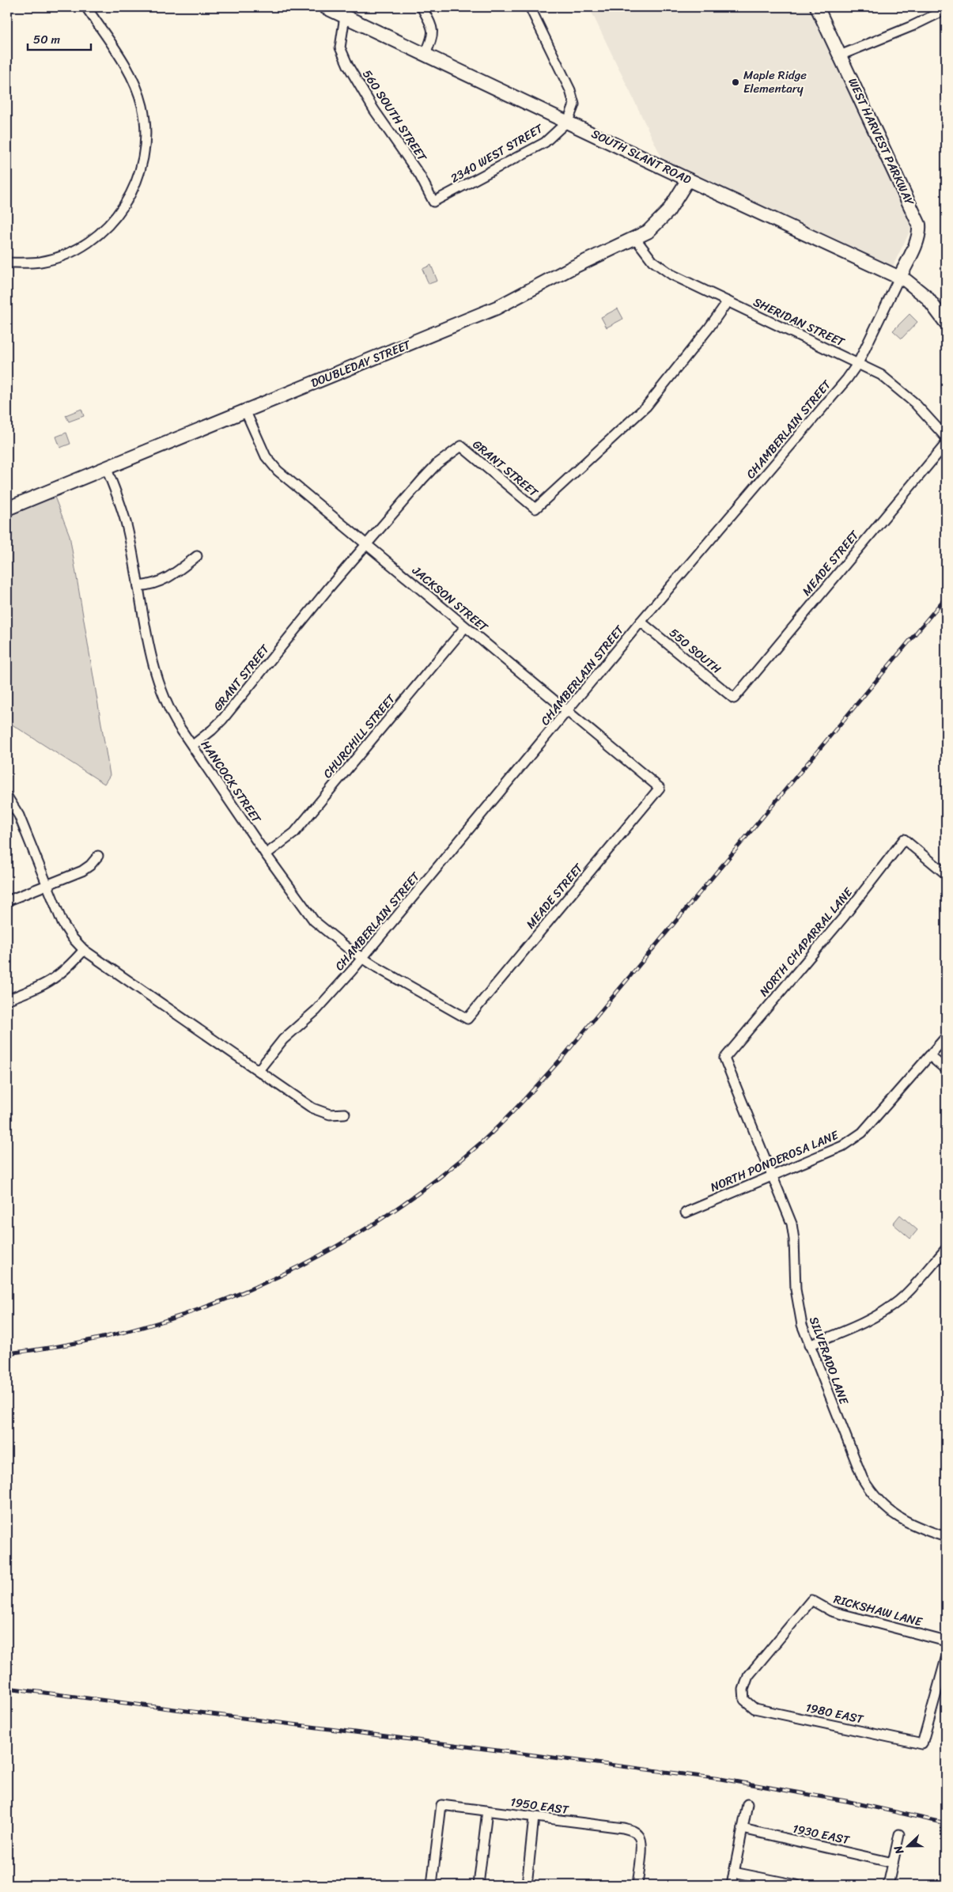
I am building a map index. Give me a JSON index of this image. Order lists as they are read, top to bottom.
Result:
{
  "streets": {
    "street": [
      "560 SOUTH STREET",
      "WEST HARVEST PARKWAY",
      "2340 WEST STREET",
      "SOUTH SLANT ROAD",
      "SHERIDAN STREET",
      "DOUBLEDAY STREET",
      "CHAMBERLAIN STREET",
      "GRANT STREET",
      "MEADE STREET",
      "JACKSON STREET",
      "550 SOUTH",
      "CHURCHILL STREET",
      "HANCOCK STREET",
      "NORTH CHAPARRAL LANE",
      "NORTH PONDEROSA LANE",
      "SILVERADO LANE",
      "RICKSHAW LANE",
      "1980 EAST",
      "1950 EAST",
      "1930 EAST"
    ]
  },
  "crossings": [
    ["560 SOUTH STREET", "2340 WEST STREET"],
    ["560 SOUTH STREET", "SOUTH SLANT ROAD"],
    ["WEST HARVEST PARKWAY", "SOUTH SLANT ROAD"],
    ["WEST HARVEST PARKWAY", "CHAMBERLAIN STREET"],
    ["2340 WEST STREET", "SOUTH SLANT ROAD"],
    ["SOUTH SLANT ROAD", "DOUBLEDAY STREET"],
    ["SOUTH SLANT ROAD", "CHAMBERLAIN STREET"],
    ["SHERIDAN STREET", "DOUBLEDAY STREET"],
    ["SHERIDAN STREET", "CHAMBERLAIN STREET"],
    ["SHERIDAN STREET", "GRANT STREET"],
    ["DOUBLEDAY STREET", "JACKSON STREET"],
    ["DOUBLEDAY STREET", "HANCOCK STREET"],
    ["CHAMBERLAIN STREET", "JACKSON STREET"],
    ["CHAMBERLAIN STREET", "550 SOUTH"],
    ["CHAMBERLAIN STREET", "HANCOCK STREET"],
    ["GRANT STREET", "JACKSON STREET"],
    ["GRANT STREET", "HANCOCK STREET"],
    ["MEADE STREET", "JACKSON STREET"],
    ["MEADE STREET", "550 SOUTH"],
    ["MEADE STREET", "HANCOCK STREET"],
    ["JACKSON STREET", "CHURCHILL STREET"],
    ["CHURCHILL STREET", "HANCOCK STREET"],
    ["NORTH CHAPARRAL LANE", "SILVERADO LANE"],
    ["NORTH PONDEROSA LANE", "SILVERADO LANE"],
    ["RICKSHAW LANE", "1980 EAST"]
  ],
  "places": ["Maple Ridge Elementary"],
  "scale_bar": "50 m",
  "north": "left"
}
